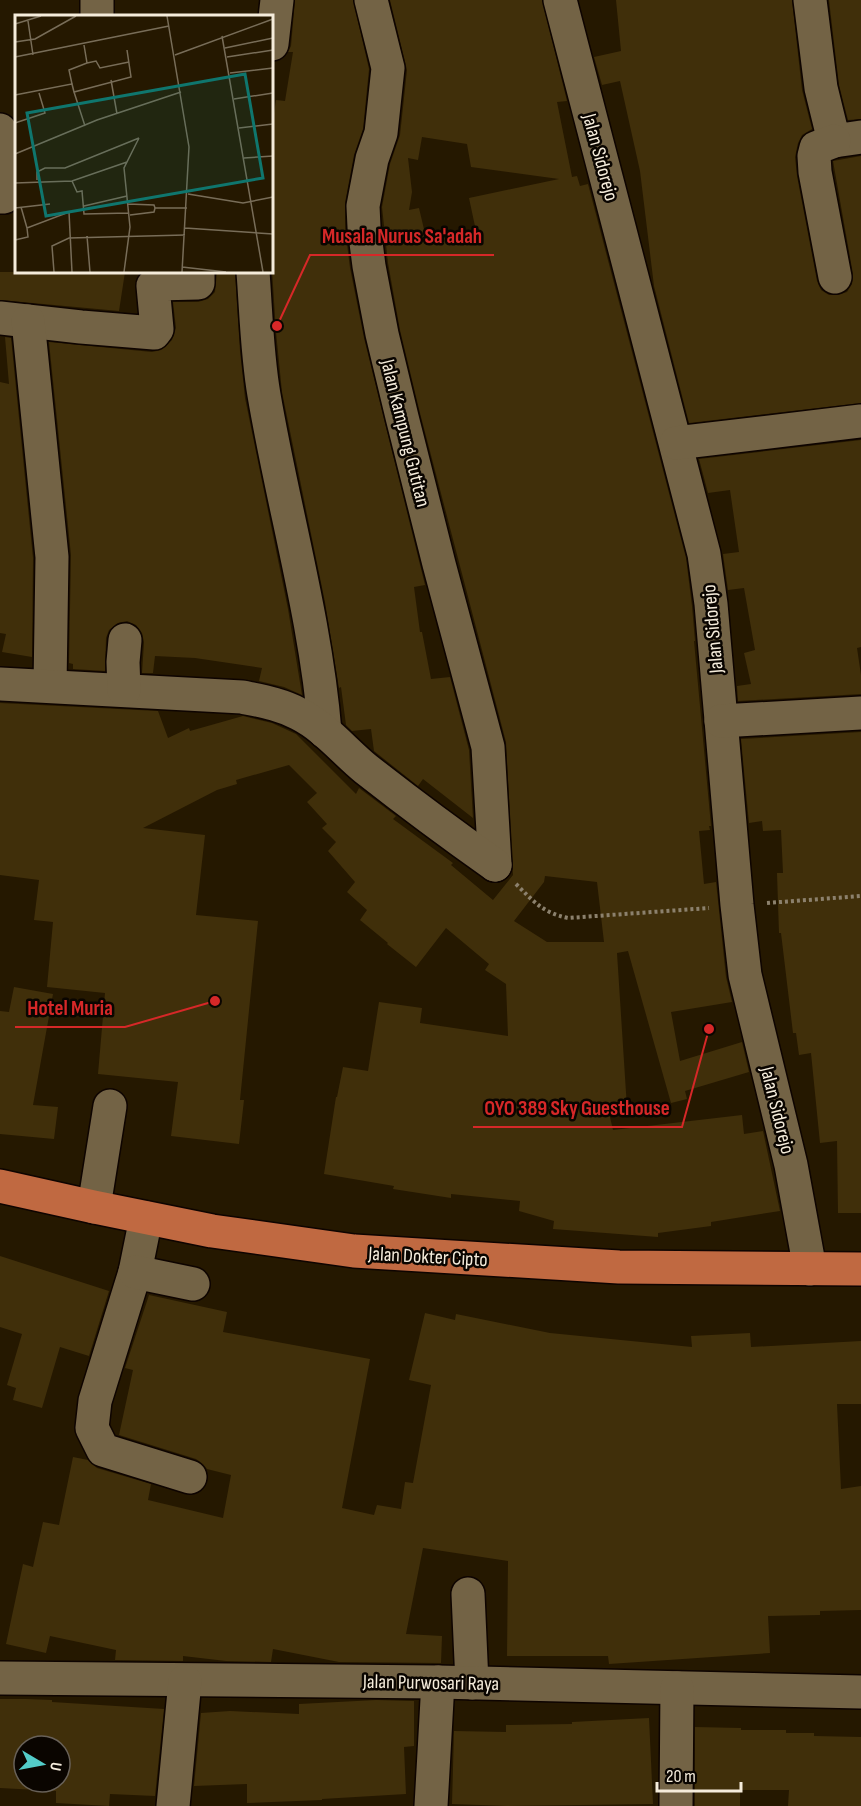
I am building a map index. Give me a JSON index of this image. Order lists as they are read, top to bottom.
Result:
{
  "streets": {
    "highway": ["Jalan Dokter Cipto"],
    "street": ["Jalan Sidorejo", "Jalan Kampung Gutitan", "Jalan Purwosari Raya"]
  },
  "crossings": [
    ["Jalan Sidorejo", "Jalan Dokter Cipto"]
  ],
  "places": ["Musala Nurus Sa'adah", "Hotel Muria", "OYO 389 Sky Guesthouse"],
  "scale_bar": "20 m",
  "north": "right"
}
